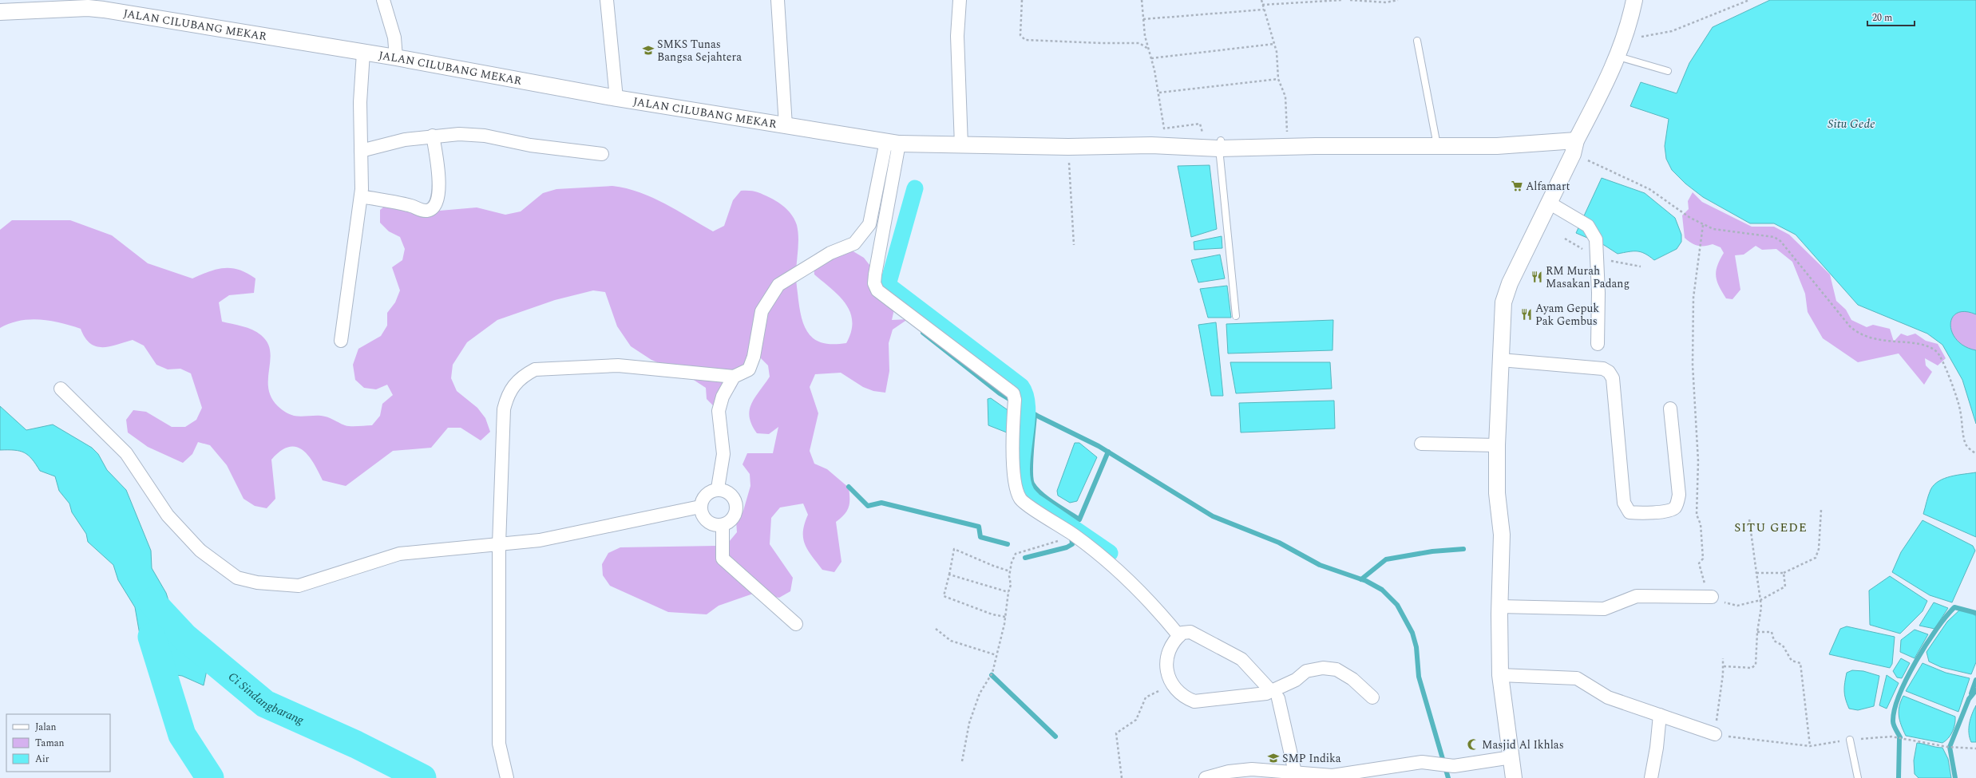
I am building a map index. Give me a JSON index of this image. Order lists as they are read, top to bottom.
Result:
{
  "streets": {
    "street": ["JALAN CILUBANG MEKAR"]
  },
  "districts": ["SITU GEDE"],
  "water": ["Situ Gede", "Ci Sindangbarang"],
  "places": {
    "school or university": ["SMKS Tunas Bangsa Sejahtera", "SMP Indika"],
    "supermarket": ["Alfamart"],
    "restaurant": ["RM Murah Masakan Padang", "Ayam Gepuk Pak Gembus"],
    "mosque": ["Masjid Al Ikhlas"]
  },
  "legend": ["Jalan", "Taman", "Air"],
  "scale_bar": "20 m"
}
